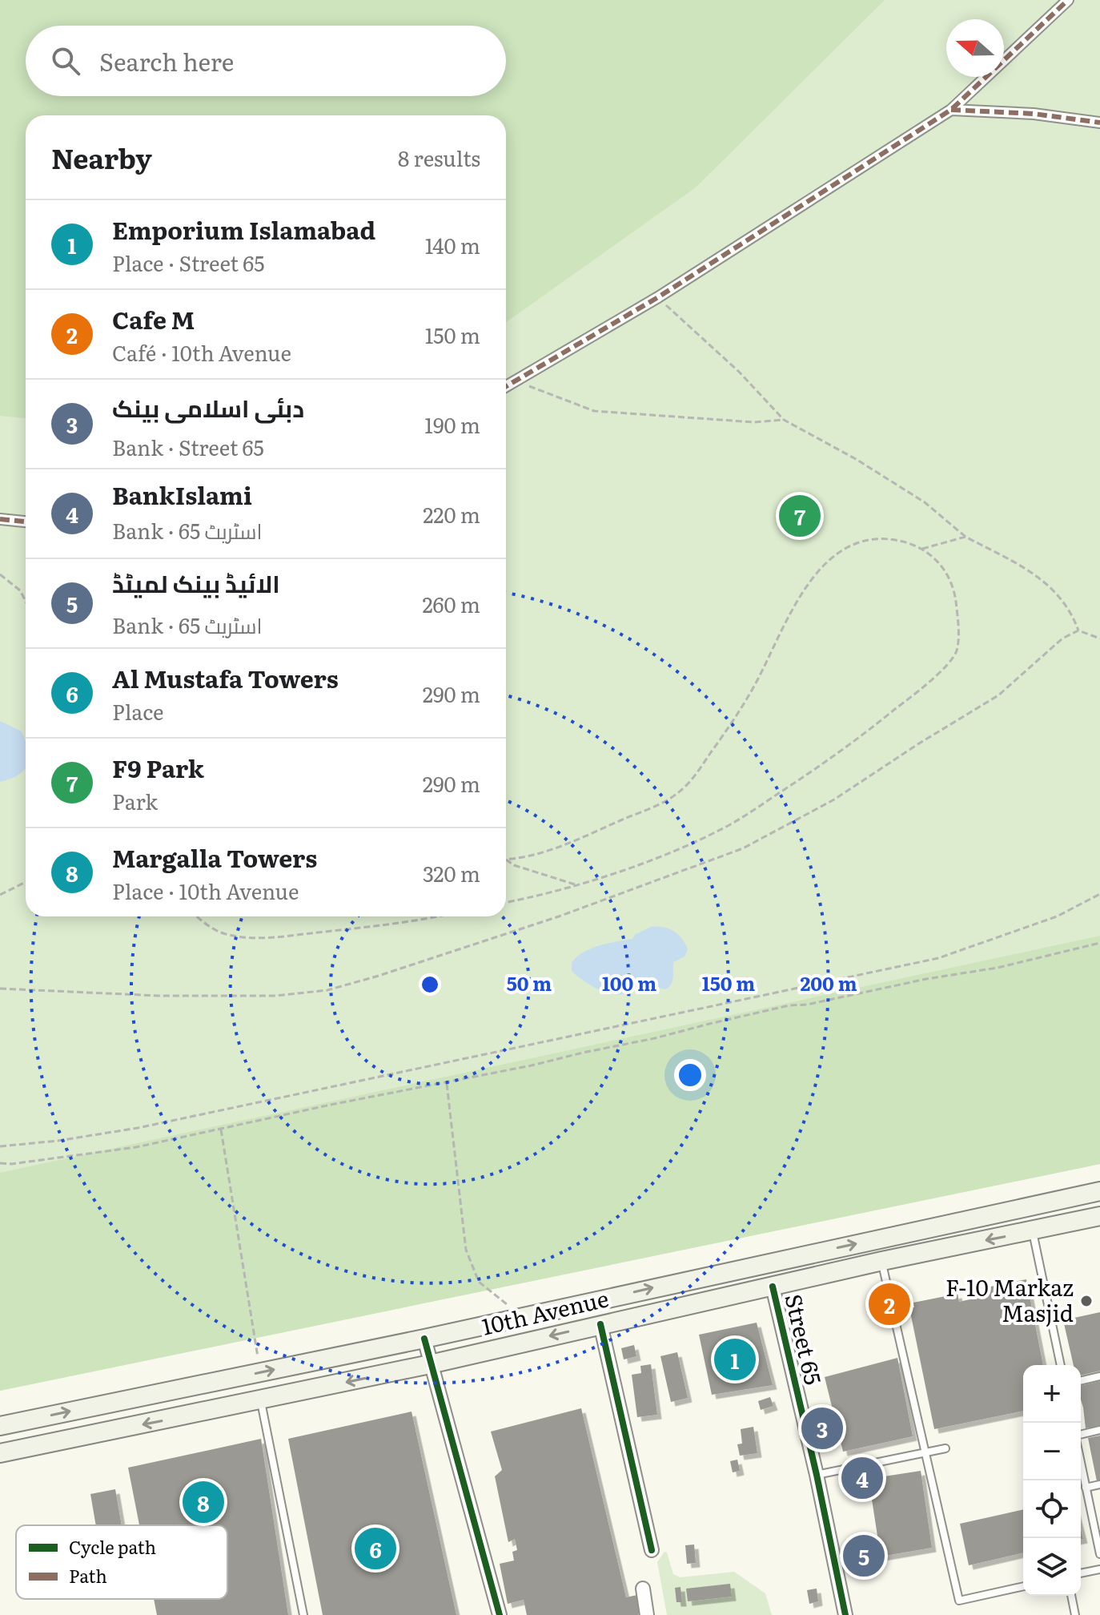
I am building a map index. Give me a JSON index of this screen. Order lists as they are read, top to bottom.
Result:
{
  "streets": {
    "main road": ["10th Avenue"],
    "street": ["Street 65"]
  },
  "crossings": [
    ["10th Avenue", "Street 65"]
  ],
  "places": ["F-10 Markaz Masjid"],
  "legend": ["Cycle path", "Path"],
  "north": "left",
  "page": {
    "search": "Search here",
    "heading": ["Nearby", "8 results"],
    "list": [
      {
        "mark": "1",
        "name": "Emporium Islamabad",
        "note": "Place · Street 65",
        "value": "140 m"
      },
      {
        "mark": "2",
        "name": "Cafe M",
        "note": "Café · 10th Avenue",
        "value": "150 m"
      },
      {
        "mark": "3",
        "name": "دبئی اسلامی بینک",
        "note": "Bank · Street 65",
        "value": "190 m"
      },
      {
        "mark": "4",
        "name": "BankIslami",
        "note": "Bank · اسٹریٹ 65",
        "value": "220 m"
      },
      {
        "mark": "5",
        "name": "الائیڈ بینک لمیٹڈ",
        "note": "Bank · اسٹریٹ 65",
        "value": "260 m"
      },
      {
        "mark": "6",
        "name": "Al Mustafa Towers",
        "note": "Place",
        "value": "290 m"
      },
      {
        "mark": "7",
        "name": "F9 Park",
        "note": "Park",
        "value": "290 m"
      },
      {
        "mark": "8",
        "name": "Margalla Towers",
        "note": "Place · 10th Avenue",
        "value": "320 m"
      }
    ],
    "pins": [
      "7",
      "2",
      "1",
      "3",
      "4",
      "8",
      "6",
      "5"
    ],
    "map_buttons": ["+", "−"]
  },
  "rings": [
    "50 m",
    "100 m",
    "150 m",
    "200 m"
  ]
}
